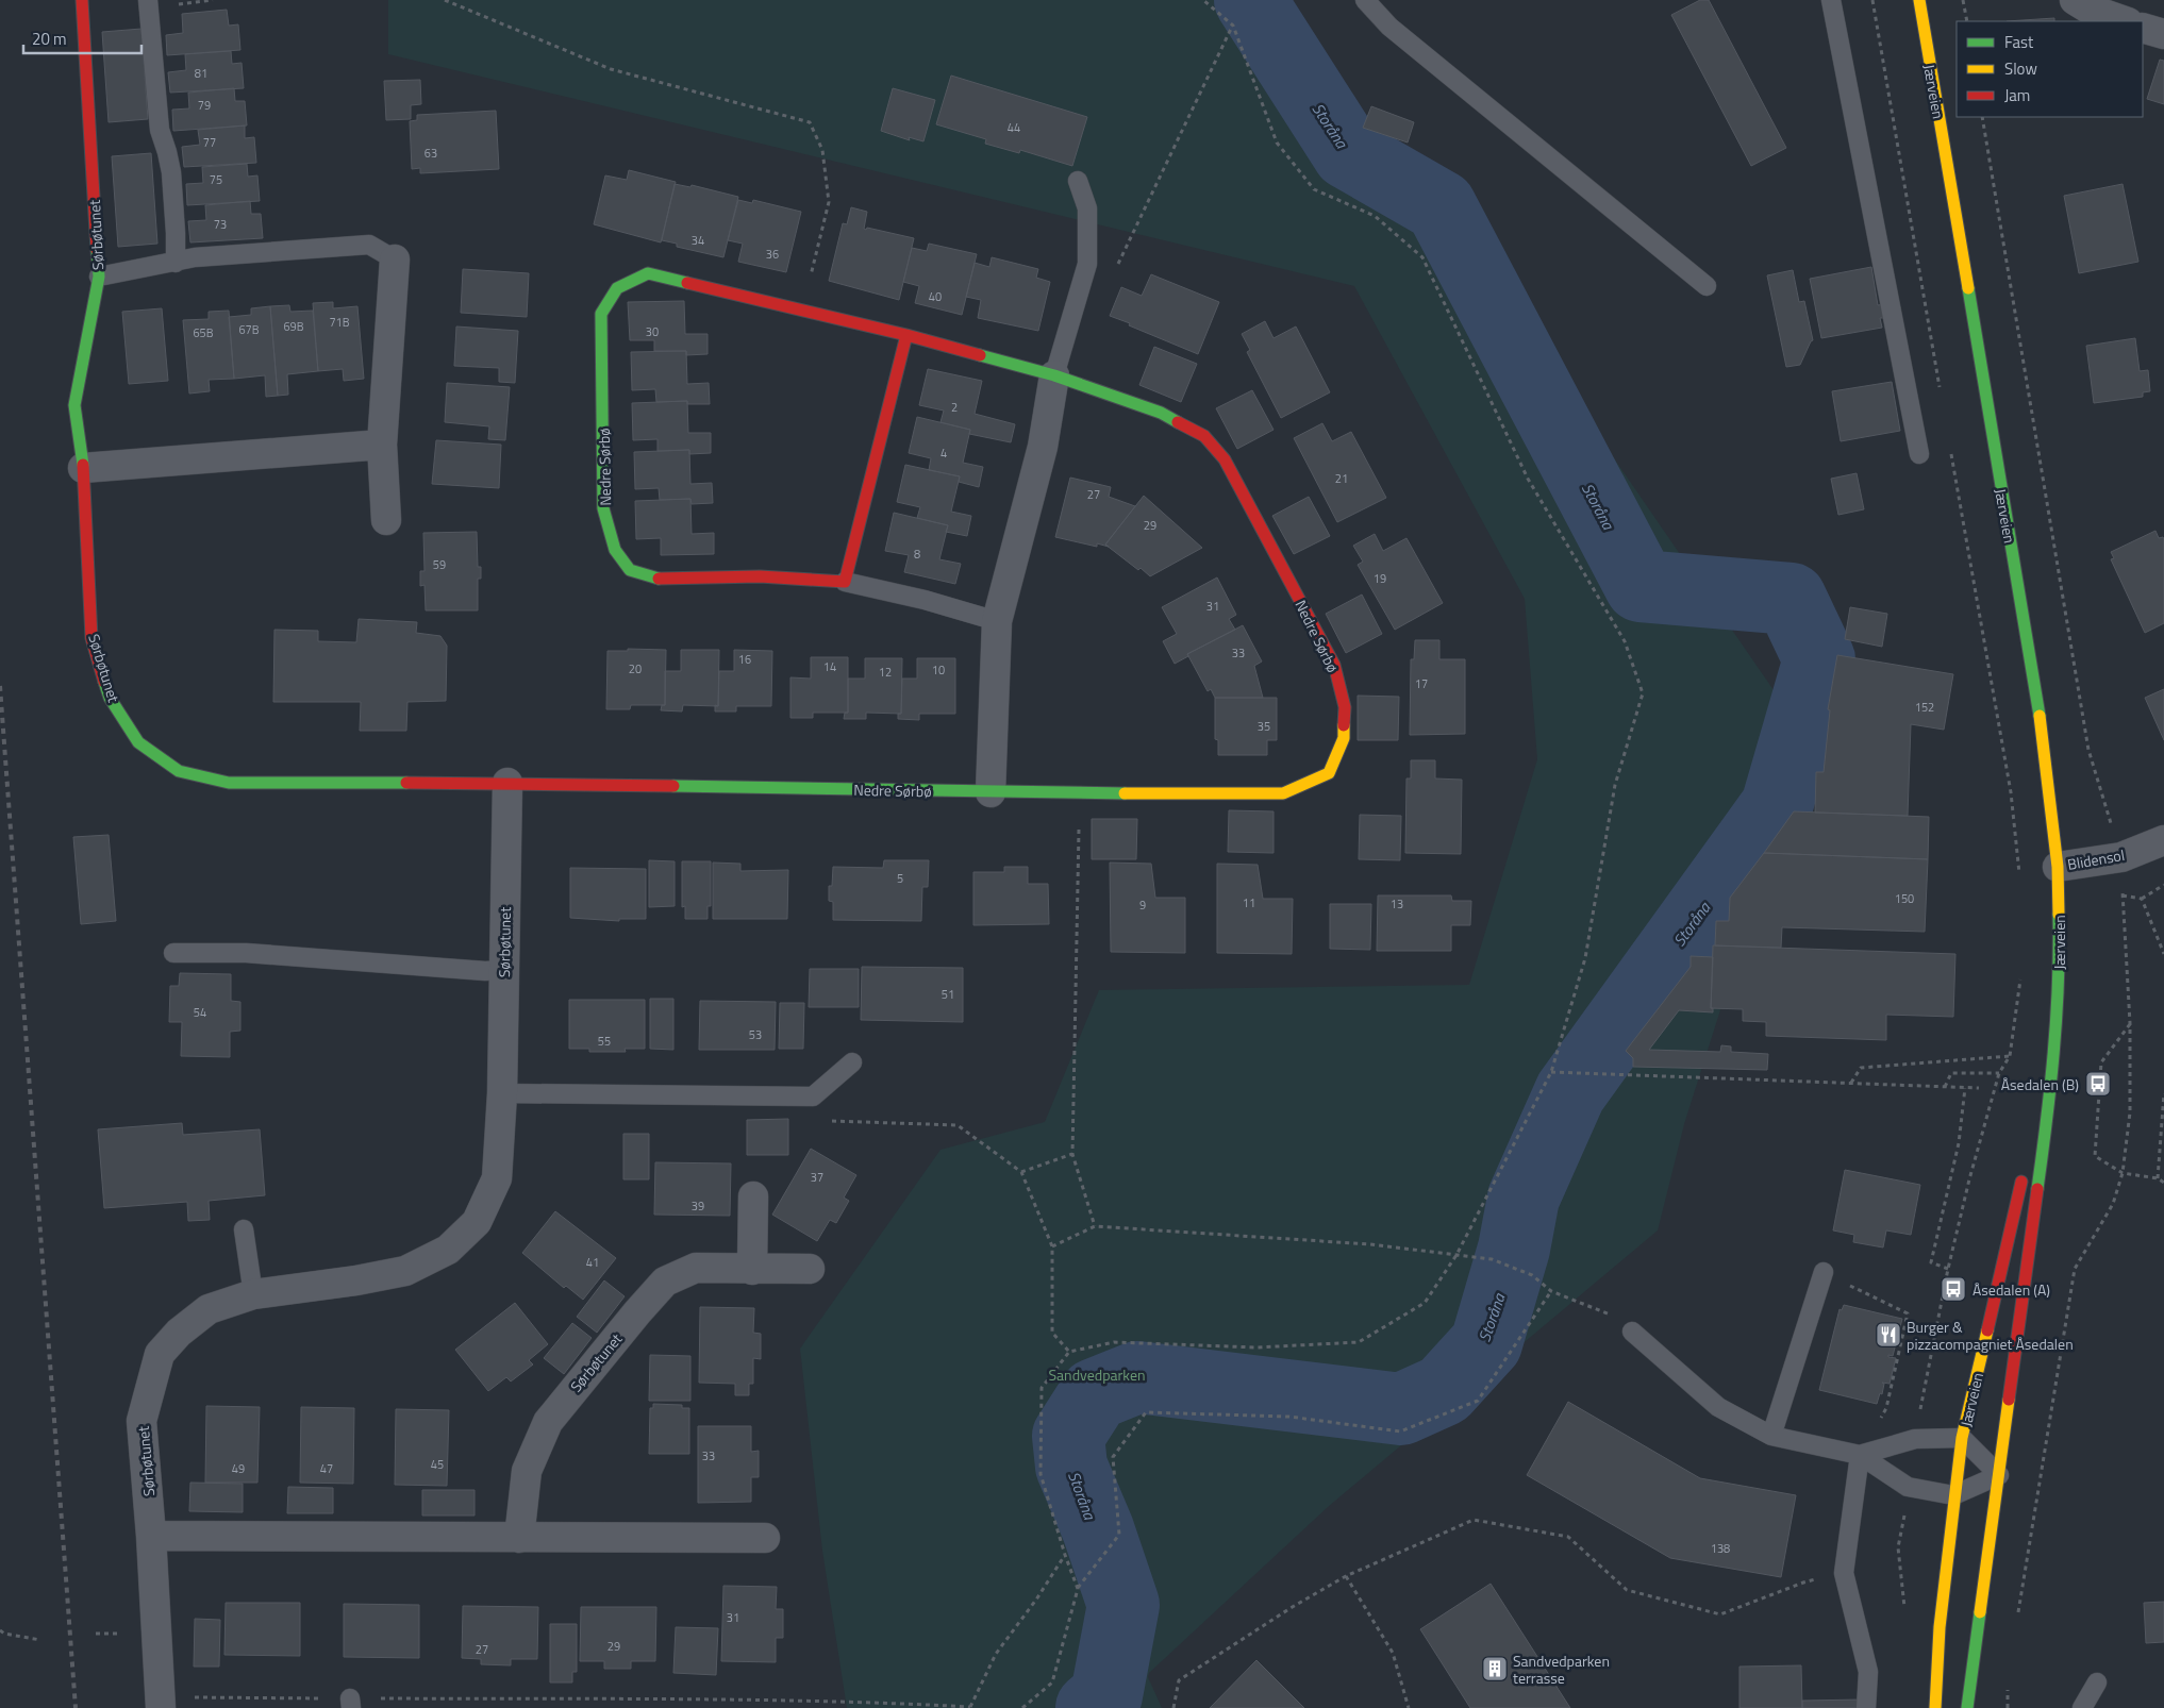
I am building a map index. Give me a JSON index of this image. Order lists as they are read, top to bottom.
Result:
{
  "streets": {
    "street": [
      "Jærveien",
      "Sørbøtunet",
      "Nedre Sørbø",
      "Blidensol"
    ]
  },
  "crossings": [
    ["Jærveien", "Blidensol"],
    ["Sørbøtunet", "Nedre Sørbø"]
  ],
  "water": ["Storåna"],
  "parks": ["Sandvedparken"],
  "places": {
    "bus stop": ["Åsedalen (B)", "Åsedalen (A)"],
    "restaurant": ["Burger & pizzacompagniet Åsedalen"],
    "building": ["Sandvedparken terrasse"]
  },
  "house_numbers": [
    "81",
    "79",
    "44",
    "77",
    "63",
    "75",
    "73",
    "34",
    "36",
    "40",
    "71B",
    "69B",
    "67B",
    "30",
    "65B",
    "2",
    "4",
    "21",
    "27",
    "29",
    "8",
    "59",
    "19",
    "31",
    "33",
    "16",
    "14",
    "20",
    "10",
    "12",
    "17",
    "152",
    "35",
    "5",
    "150",
    "11",
    "13",
    "9",
    "51",
    "54",
    "53",
    "55",
    "37",
    "39",
    "41",
    "33",
    "45",
    "49",
    "47",
    "138",
    "31",
    "29",
    "27"
  ],
  "legend": ["Fast", "Slow", "Jam"],
  "scale_bar": "20 m"
}
